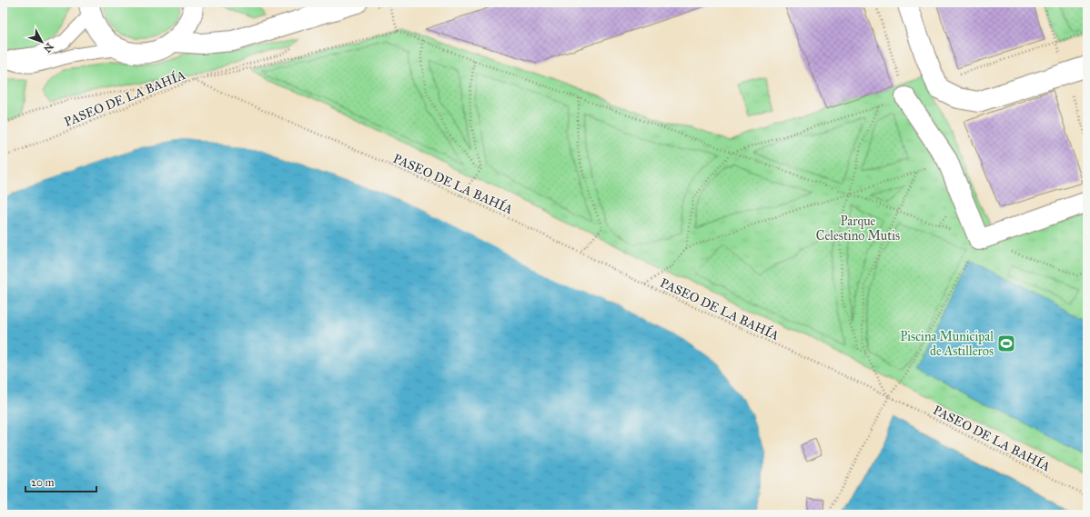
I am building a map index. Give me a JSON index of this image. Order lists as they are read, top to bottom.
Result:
{
  "streets": {
    "path": ["PASEO DE LA BAHÍA"]
  },
  "parks": ["Parque Celestino Mutis"],
  "places": {
    "sports": ["Piscina Municipal de Astilleros"]
  },
  "scale_bar": "20 m",
  "north": "bottom right"
}
